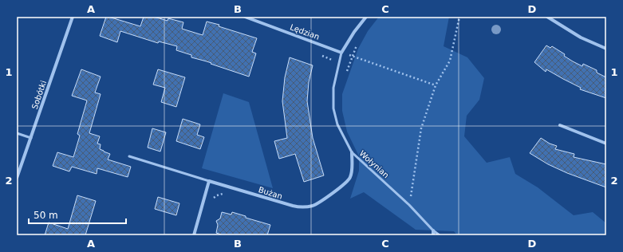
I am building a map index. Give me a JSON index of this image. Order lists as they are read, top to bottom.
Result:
{
  "streets": {
    "street": [
      "Lędzian",
      "Sobótki",
      "Wołynian",
      "Bużan"
    ]
  },
  "crossings": [
    ["Lędzian", "Wołynian"],
    ["Wołynian", "Bużan"]
  ],
  "scale_bar": "50 m",
  "grid": {
    "columns": [
      "A",
      "B",
      "C",
      "D"
    ],
    "rows": ["1", "2"]
  }
}
